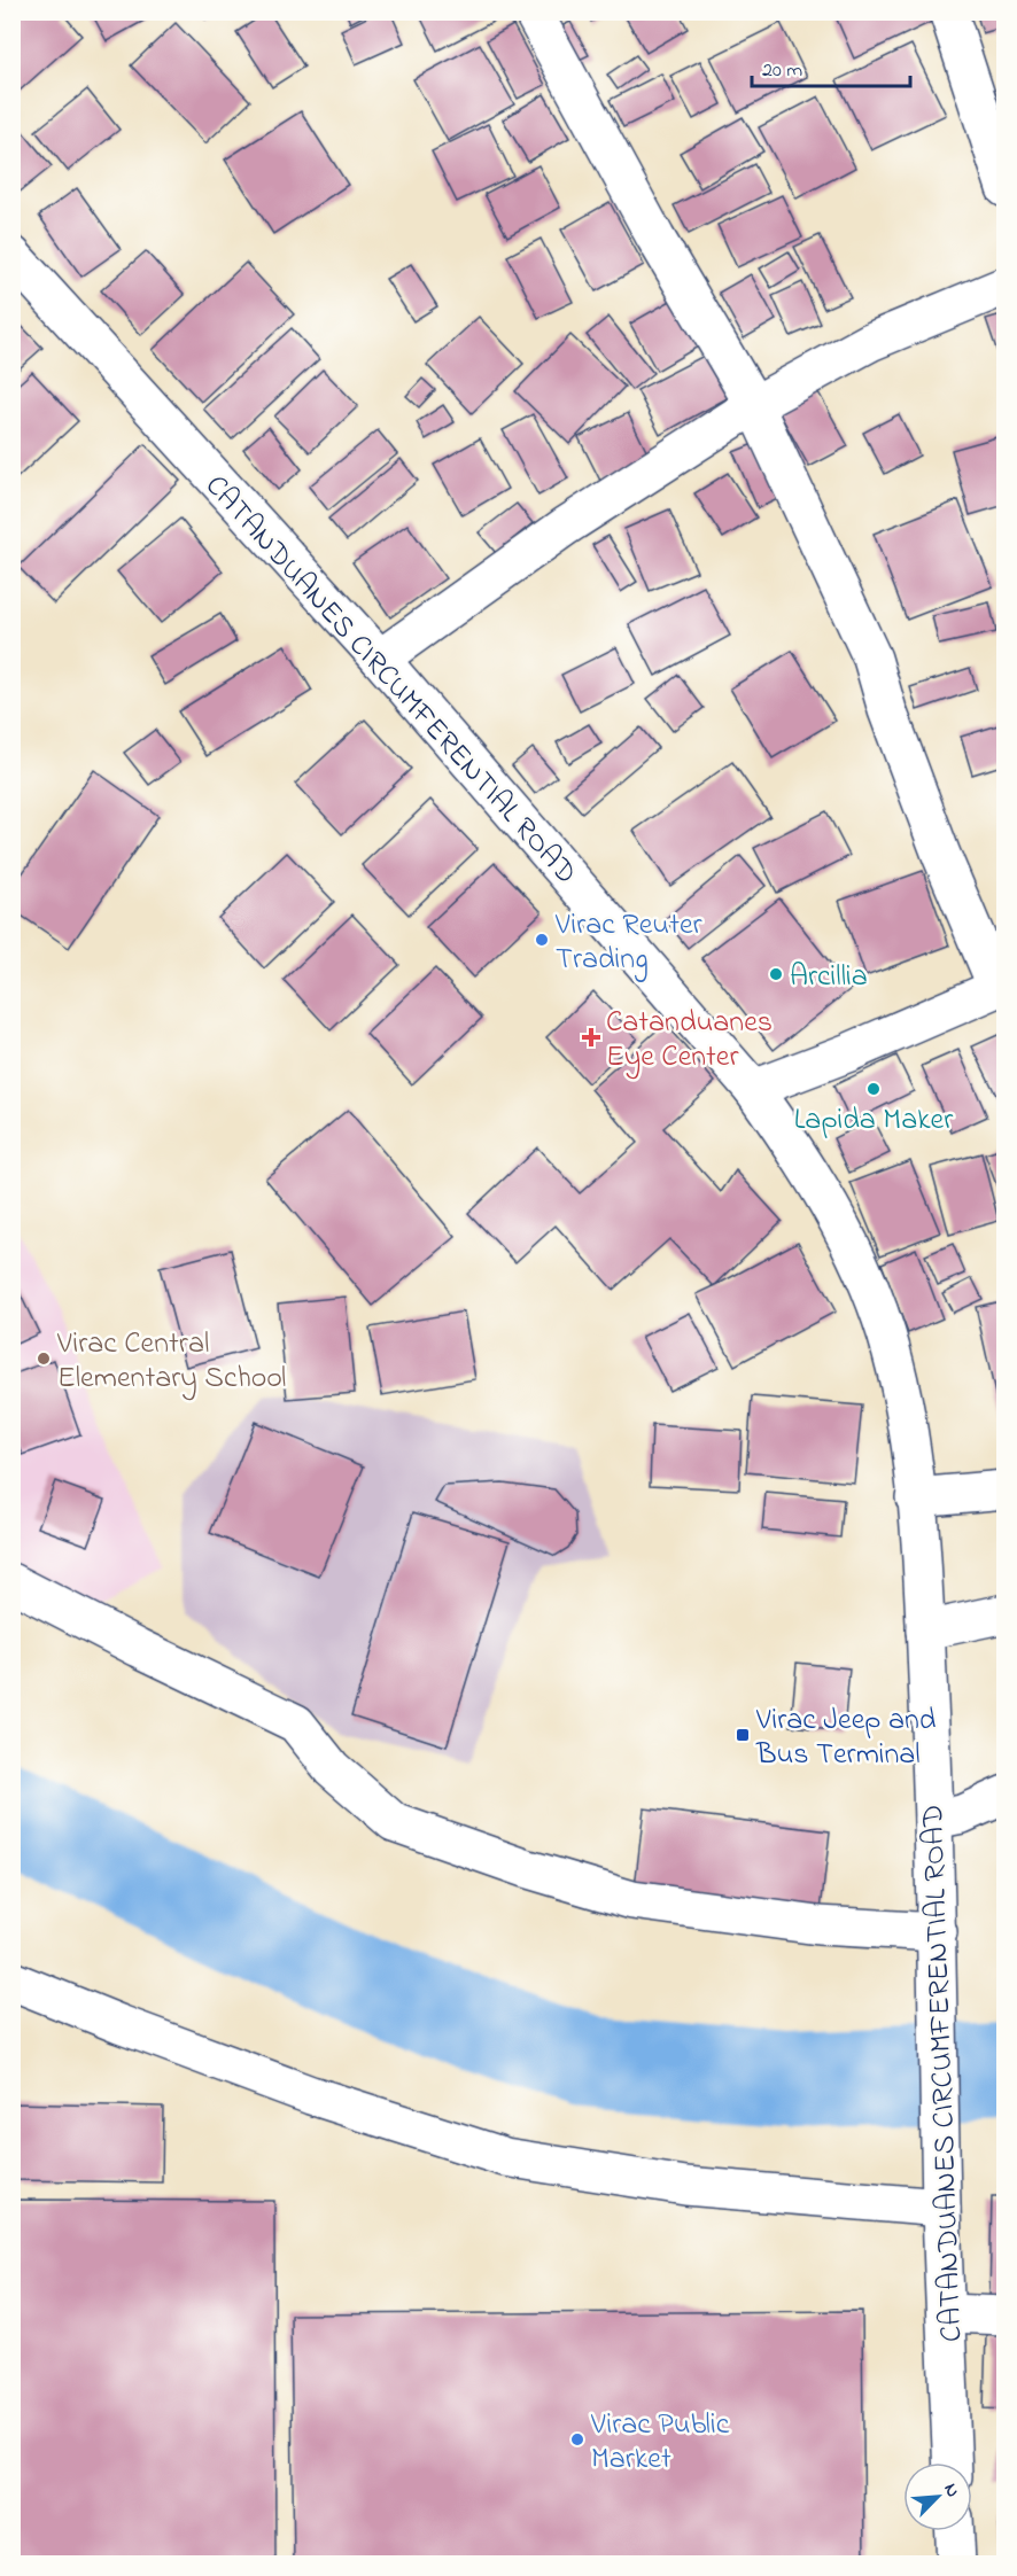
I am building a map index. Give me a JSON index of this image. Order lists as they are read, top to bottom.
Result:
{
  "streets": {
    "main road": ["CATANDUANES CIRCUMFERENTIAL ROAD"]
  },
  "places": {
    "other": [
      "Virac Reuter Trading",
      "Arcillia",
      "Lapida Maker",
      "Virac Central Elementary School",
      "Virac Public Market"
    ],
    "health": ["Catanduanes Eye Center"],
    "transit": ["Virac Jeep and Bus Terminal"]
  },
  "scale_bar": "20 m",
  "north": "top right"
}
